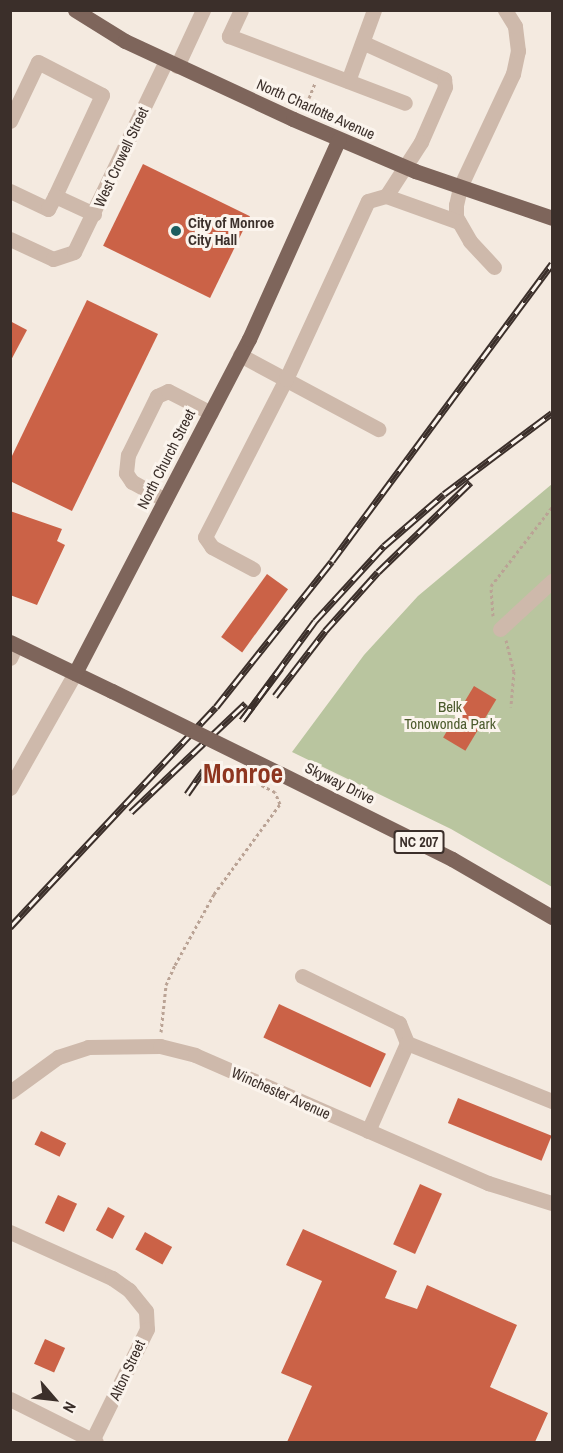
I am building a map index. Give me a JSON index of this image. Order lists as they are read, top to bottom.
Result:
{
  "streets": {
    "main road": [
      "North Charlotte Avenue",
      "North Church Street",
      "Skyway Drive",
      "NC 207"
    ],
    "street": ["West Crowell Street", "Winchester Avenue", "Alton Street"]
  },
  "crossings": [
    ["North Charlotte Avenue", "West Crowell Street"],
    ["North Charlotte Avenue", "North Church Street"],
    ["North Church Street", "Skyway Drive"],
    ["North Church Street", "NC 207"],
    ["Skyway Drive", "NC 207"]
  ],
  "districts": ["Monroe"],
  "parks": ["Belk Tonowonda Park"],
  "places": ["City of Monroe City Hall"],
  "north": "bottom right"
}
